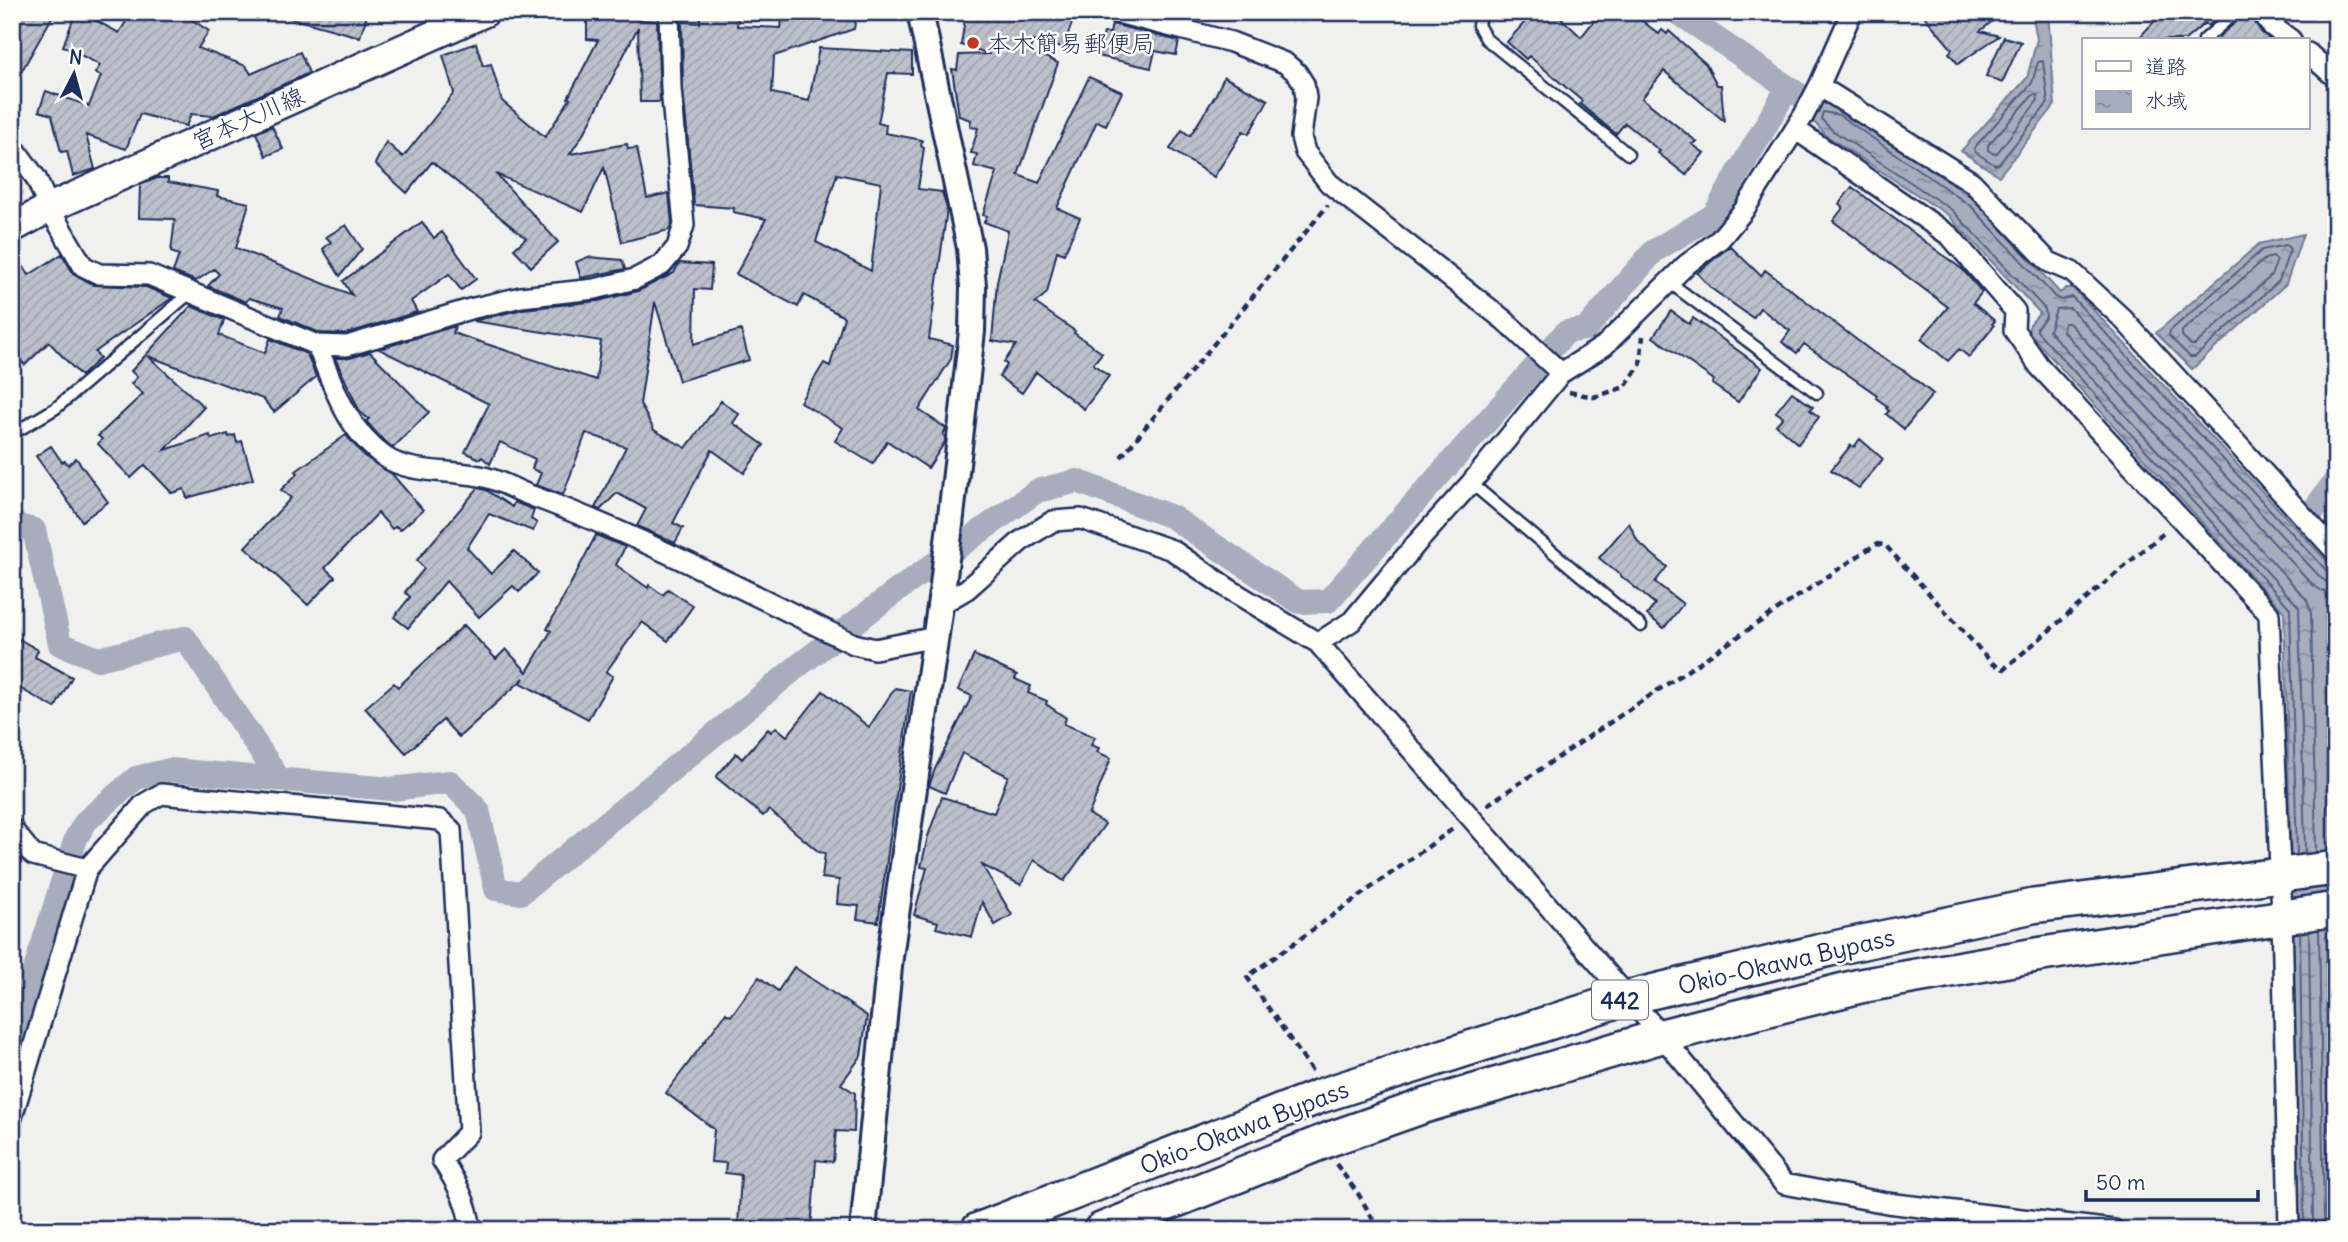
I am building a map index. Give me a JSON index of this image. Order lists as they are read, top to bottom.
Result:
{
  "streets": {
    "highway": ["Okio-Okawa Bypass", "442"],
    "main road": ["宮本大川線"]
  },
  "places": ["本木簡易郵便局"],
  "legend": ["道路", "水域"],
  "scale_bar": "50 m",
  "north": "top"
}
